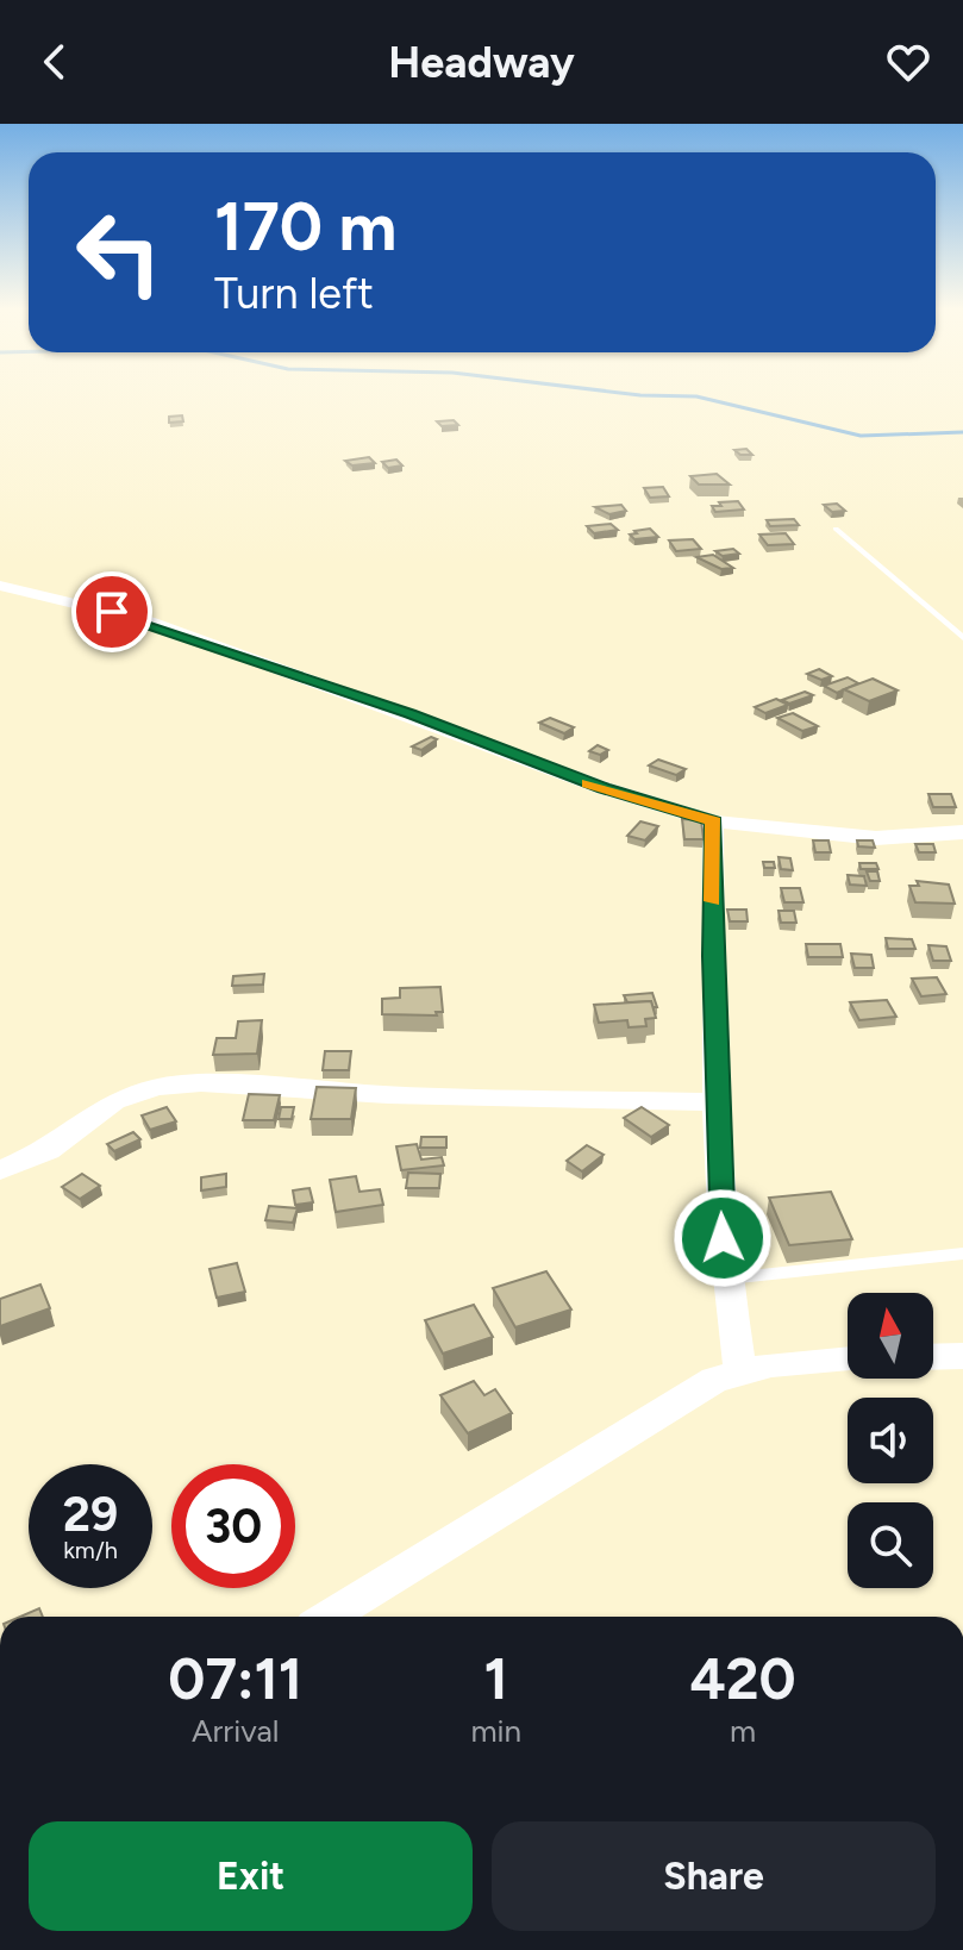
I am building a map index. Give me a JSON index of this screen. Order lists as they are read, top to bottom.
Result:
{
  "north": "top",
  "page": {
    "header": "Headway",
    "turn": ["170 m", "Turn left"],
    "speed": "29 km/h",
    "limit": "30",
    "eta": [
      "07:11",
      "Arrival",
      "1",
      "min",
      "420",
      "m"
    ],
    "buttons": ["Exit", "Share"]
  }
}
